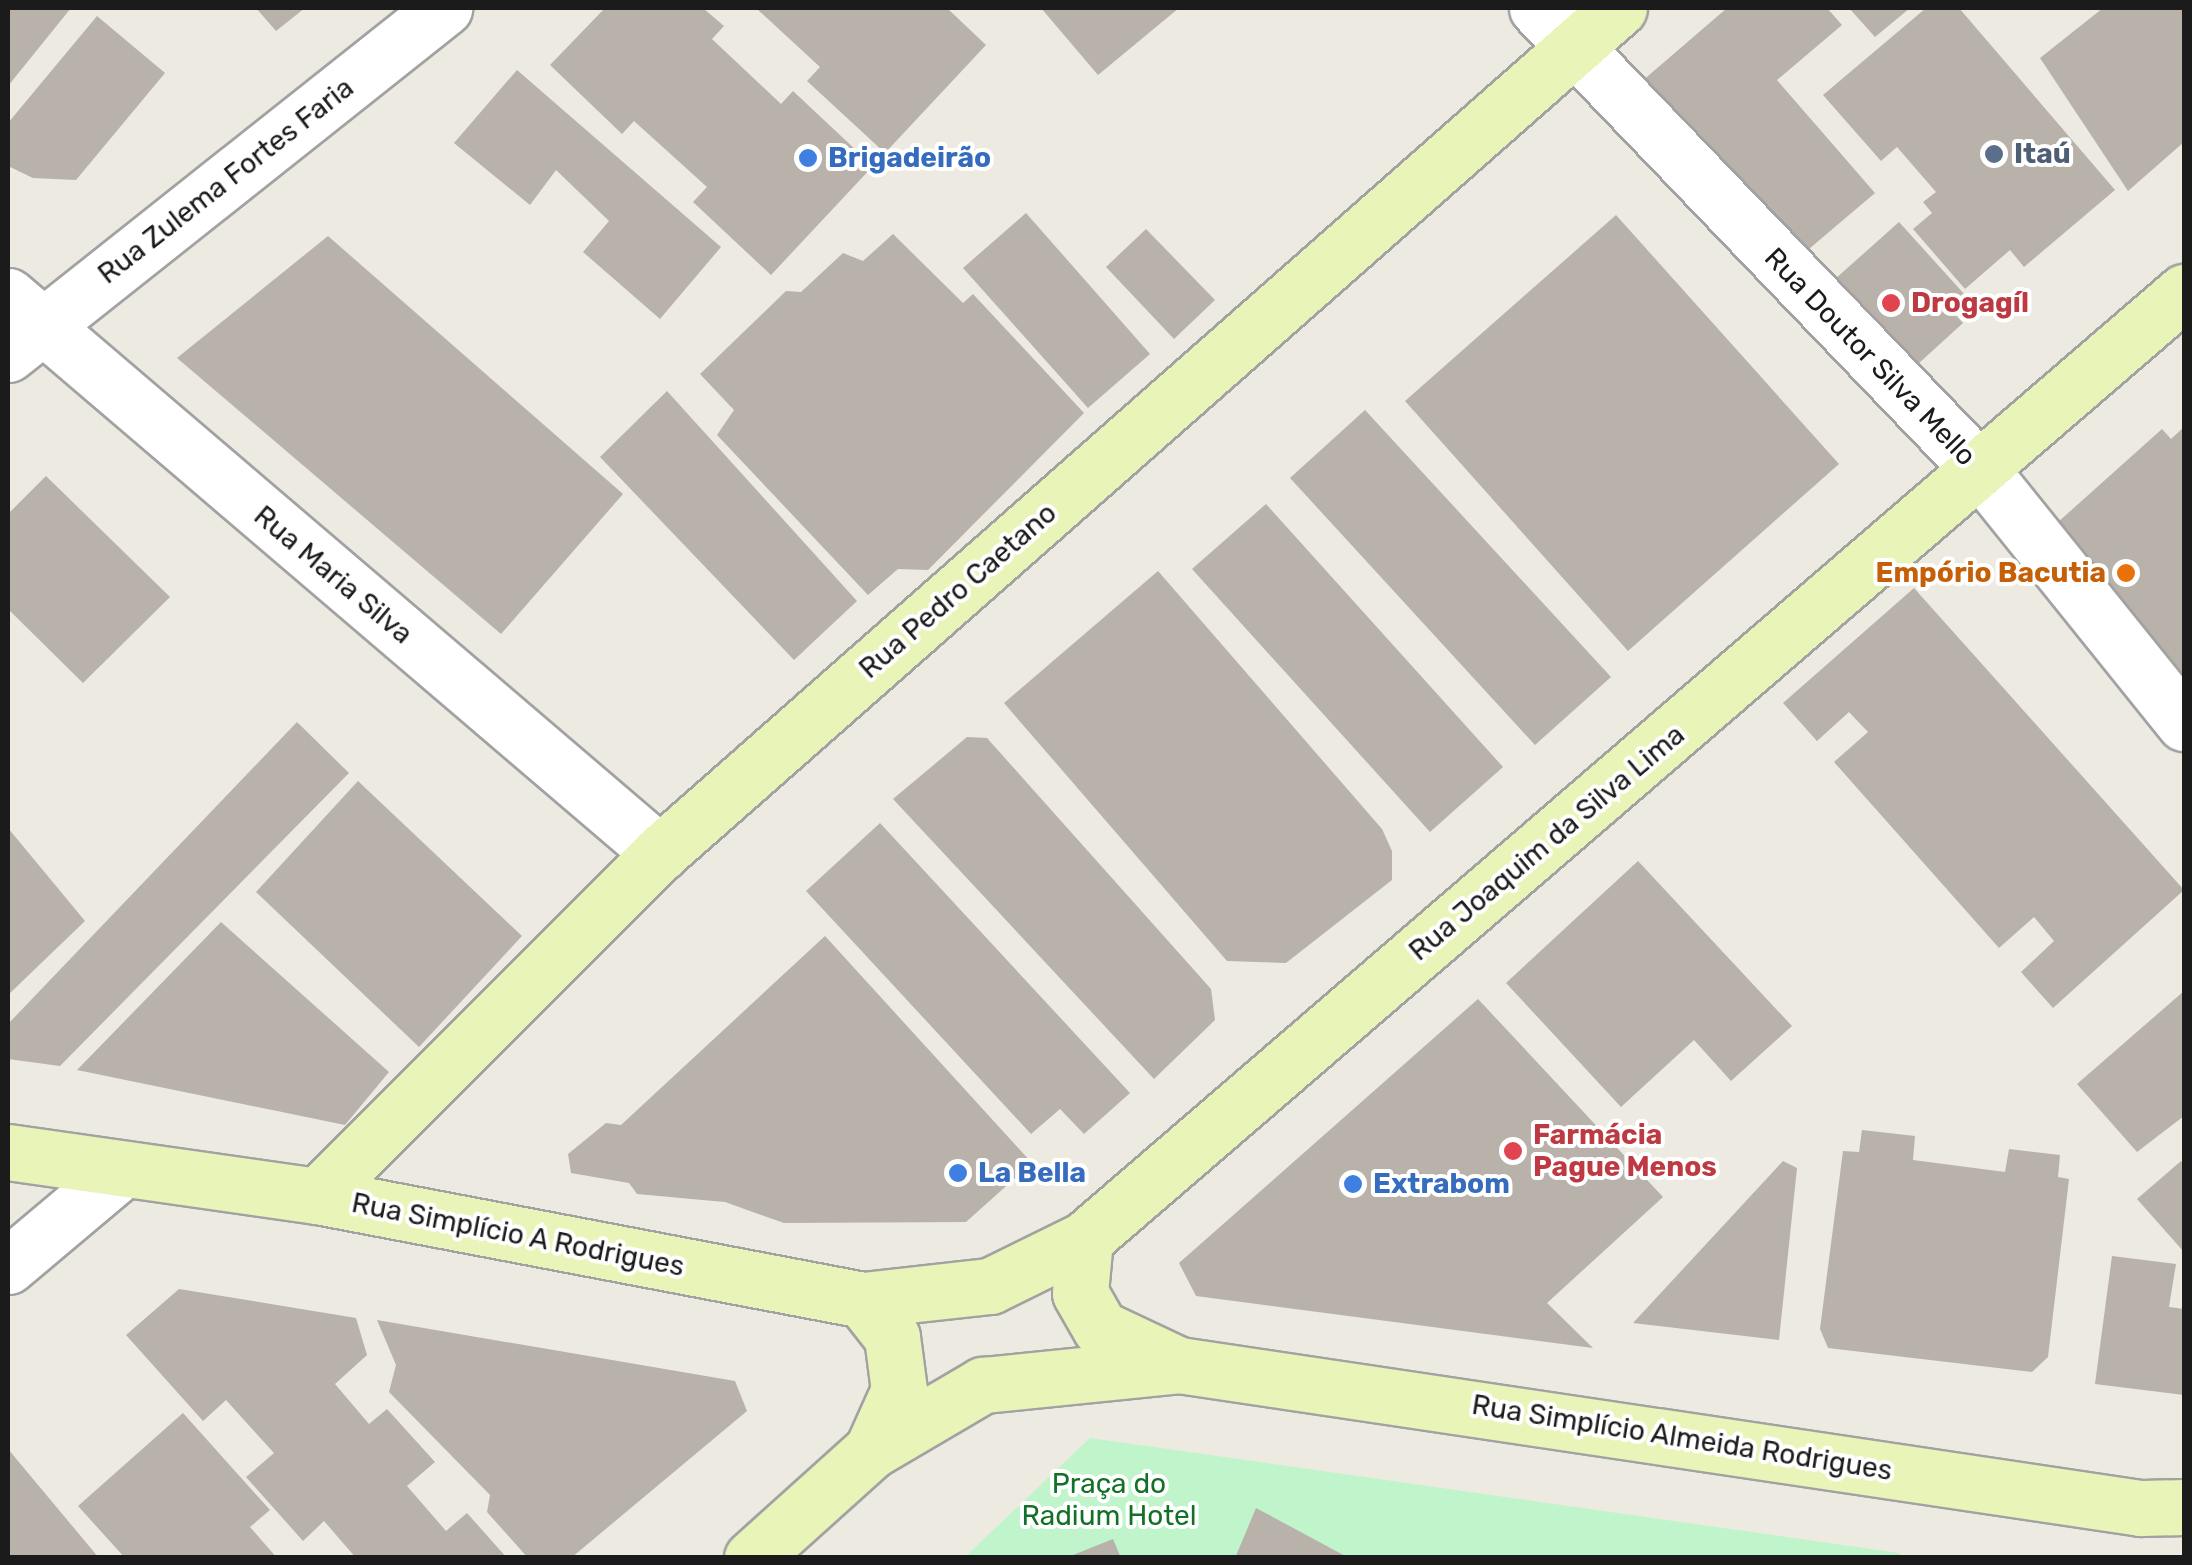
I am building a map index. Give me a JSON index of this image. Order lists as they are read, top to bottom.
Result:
{
  "streets": {
    "street": [
      "Rua Zulema Fortes Faria",
      "Rua Doutor Silva Mello",
      "Rua Maria Silva",
      "Rua Pedro Caetano",
      "Rua Joaquim da Silva Lima",
      "Rua Simplício A Rodrigues",
      "Rua Simplício Almeida Rodrigues"
    ]
  },
  "crossings": [
    ["Rua Zulema Fortes Faria", "Rua Maria Silva"],
    ["Rua Doutor Silva Mello", "Rua Pedro Caetano"],
    ["Rua Doutor Silva Mello", "Rua Joaquim da Silva Lima"],
    ["Rua Maria Silva", "Rua Pedro Caetano"],
    ["Rua Pedro Caetano", "Rua Simplício A Rodrigues"],
    ["Rua Joaquim da Silva Lima", "Rua Simplício A Rodrigues"]
  ],
  "parks": ["Praça do Radium Hotel"],
  "places": [
    "Itaú",
    "Brigadeirão",
    "Drogagíl",
    "Empório Bacutia",
    "Farmácia Pague Menos",
    "La Bella",
    "Extrabom"
  ]
}
